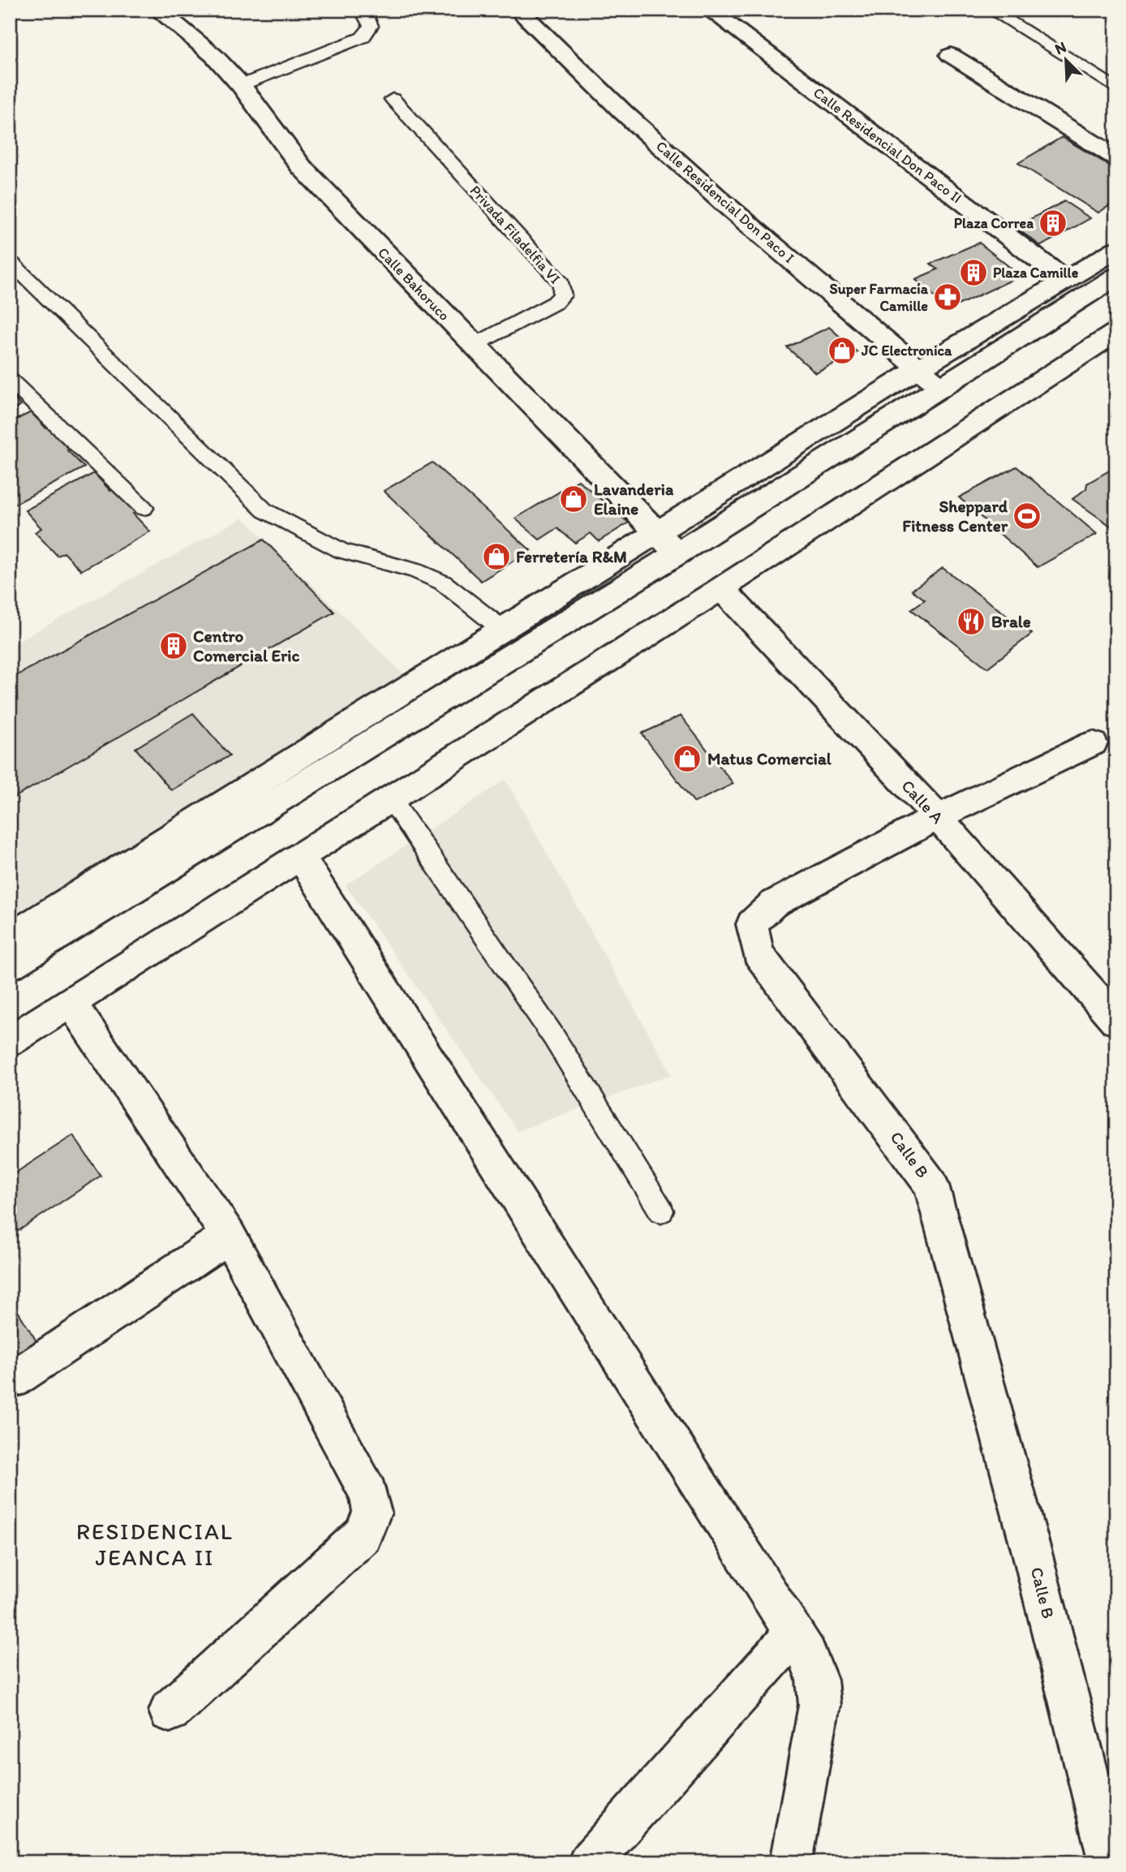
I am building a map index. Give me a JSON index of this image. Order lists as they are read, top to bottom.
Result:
{
  "streets": {
    "street": [
      "Calle Residencial Don Paco II",
      "Calle Residencial Don Paco I",
      "Calle Bahoruco",
      "Calle A",
      "Calle B"
    ],
    "lane": ["Privada Filadelfia VI"]
  },
  "crossings": [
    ["Privada Filadelfia VI", "Calle Bahoruco"],
    ["Calle A", "Calle B"]
  ],
  "districts": ["RESIDENCIAL JEANCA II"],
  "places": {
    "building": ["Plaza Correa", "Plaza Camille", "Centro Comercial Eric"],
    "pharmacy": ["Super Farmacia Camille"],
    "shop": [
      "JC Electronica",
      "Lavanderia Elaine",
      "Ferretería R&M",
      "Matus Comercial"
    ],
    "sports": ["Sheppard Fitness Center"],
    "restaurant": ["Brale"]
  },
  "north": "top left"
}
